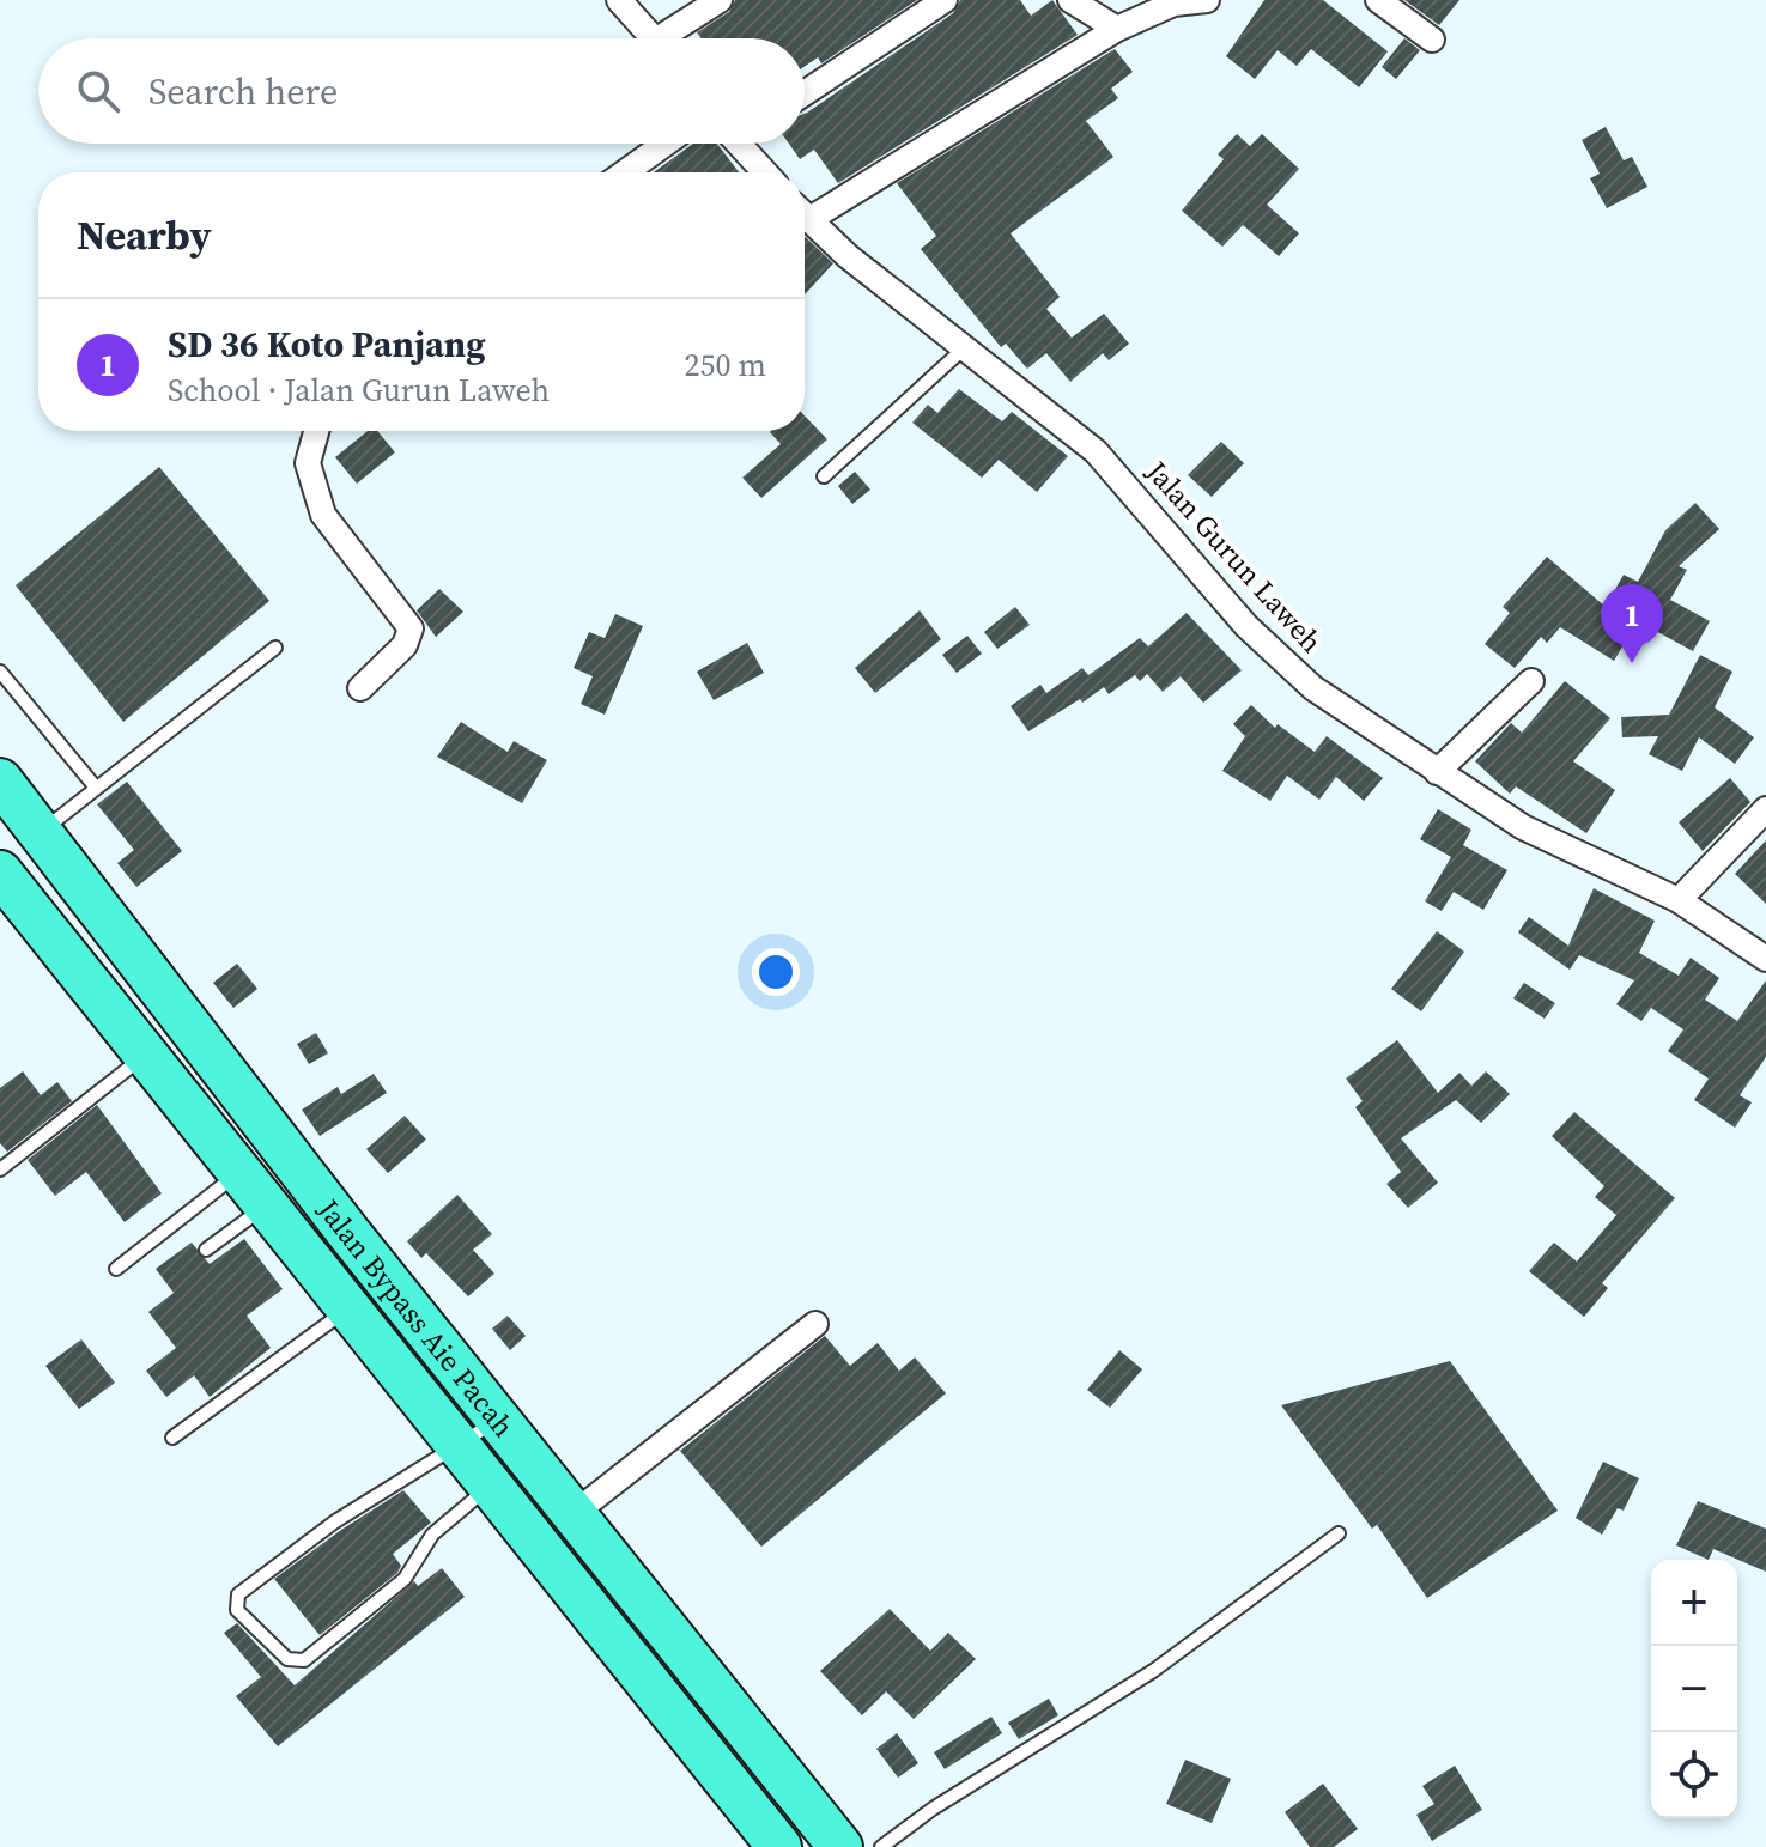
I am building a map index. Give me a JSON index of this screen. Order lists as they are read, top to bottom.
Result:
{
  "streets": {
    "highway": ["Jalan Bypass Aie Pacah"],
    "street": ["Jalan Gurun Laweh"]
  },
  "page": {
    "search": "Search here",
    "heading": "Nearby",
    "list": [
      {
        "mark": "1",
        "name": "SD 36 Koto Panjang",
        "note": "School · Jalan Gurun Laweh",
        "value": "250 m"
      }
    ],
    "pins": "1",
    "map_buttons": ["+", "−"]
  }
}
